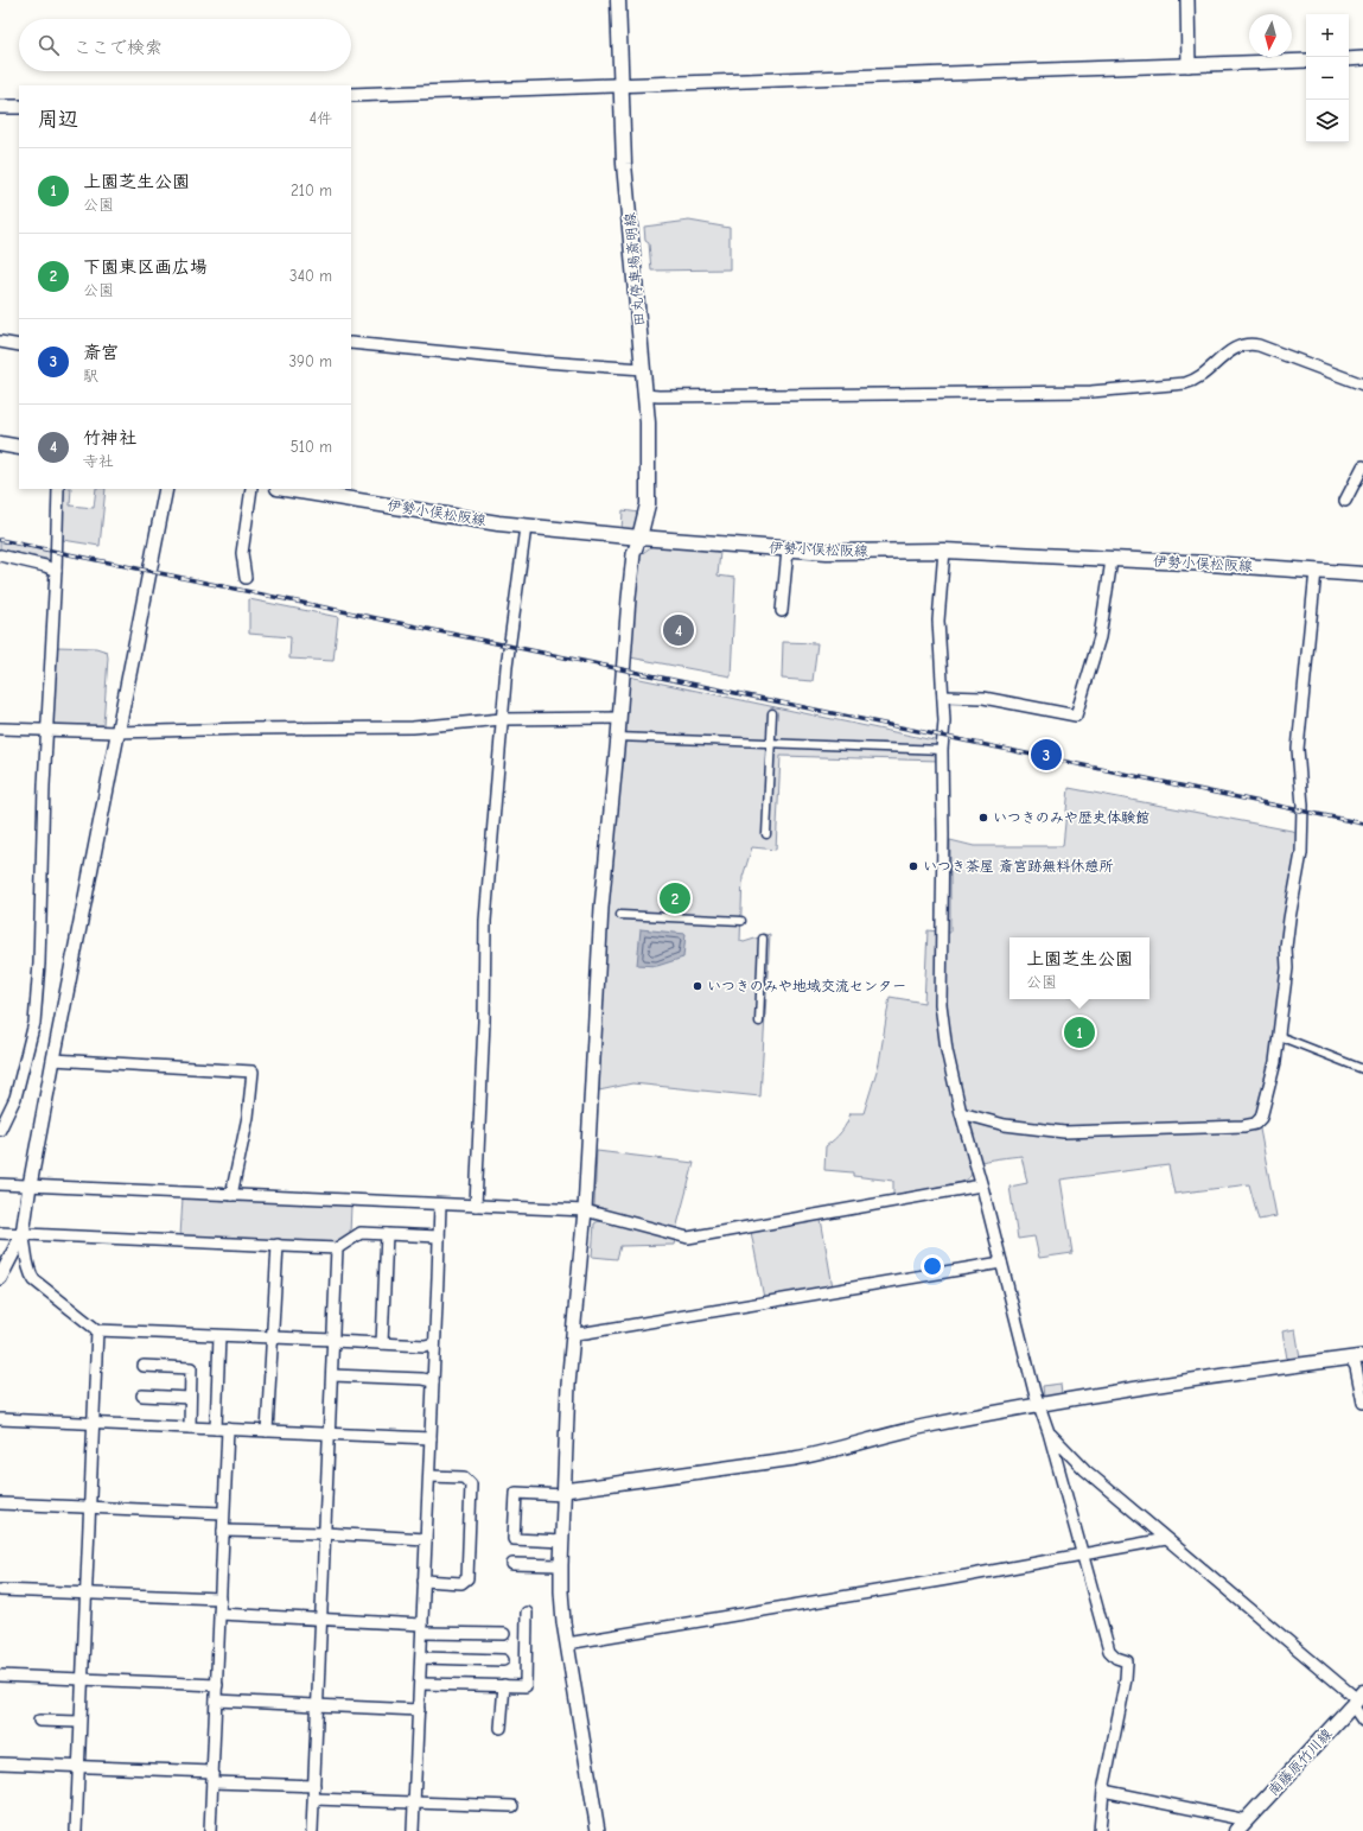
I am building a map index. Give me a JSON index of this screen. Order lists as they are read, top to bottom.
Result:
{
  "streets": {
    "main road": ["田丸停車場斎明線", "伊勢小俣松阪線", "南藤原竹川線"]
  },
  "crossings": [
    ["田丸停車場斎明線", "伊勢小俣松阪線"]
  ],
  "places": ["いつきのみや歴史体験館", "いつき茶屋 斎宮跡無料休憩所", "いつきのみや地域交流センター"],
  "north": "bottom",
  "page": {
    "map_buttons": ["+", "−"],
    "search": "ここで検索",
    "heading": ["周辺", "4件"],
    "list": [
      {
        "mark": "1",
        "name": "上園芝生公園",
        "note": "公園",
        "value": "210 m"
      },
      {
        "mark": "2",
        "name": "下園東区画広場",
        "note": "公園",
        "value": "340 m"
      },
      {
        "mark": "3",
        "name": "斎宮",
        "note": "駅",
        "value": "390 m"
      },
      {
        "mark": "4",
        "name": "竹神社",
        "note": "寺社",
        "value": "510 m"
      }
    ],
    "pins": [
      "4",
      "3",
      "2",
      "1"
    ],
    "popup": ["上園芝生公園", "公園"]
  }
}
